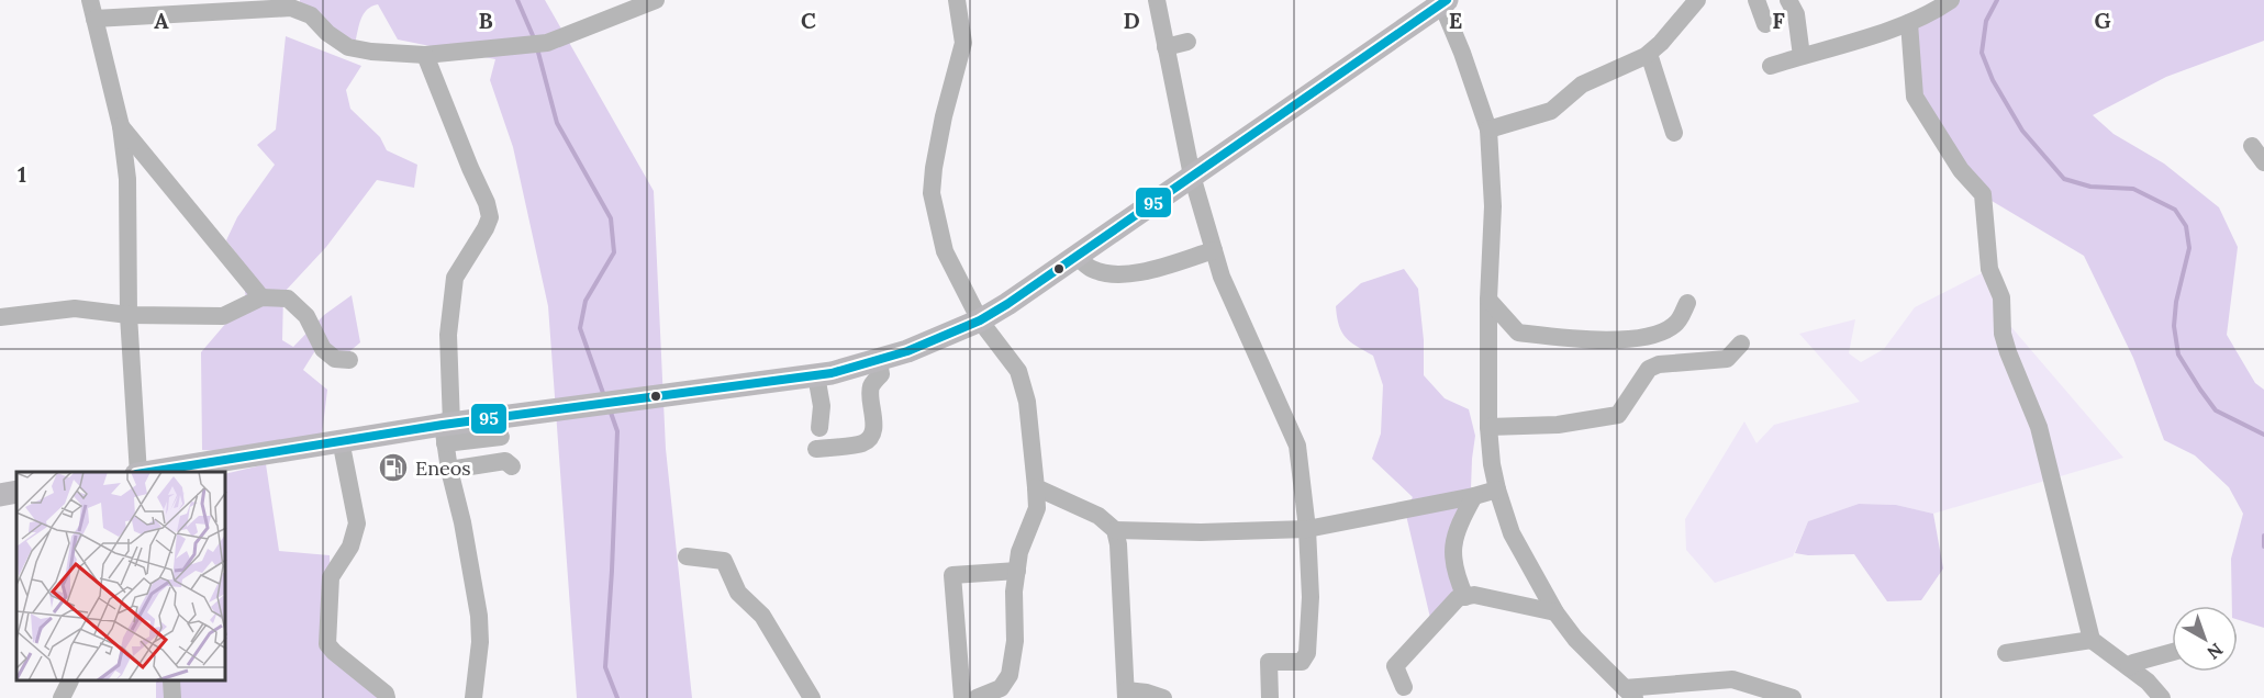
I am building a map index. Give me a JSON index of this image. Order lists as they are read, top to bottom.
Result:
{
  "places": {
    "fuel station": ["Eneos"]
  },
  "lines": ["transit line 95"],
  "north": "bottom right",
  "grid": {
    "columns": [
      "A",
      "B",
      "C",
      "D",
      "E",
      "F",
      "G"
    ],
    "rows": ["1"]
  }
}
